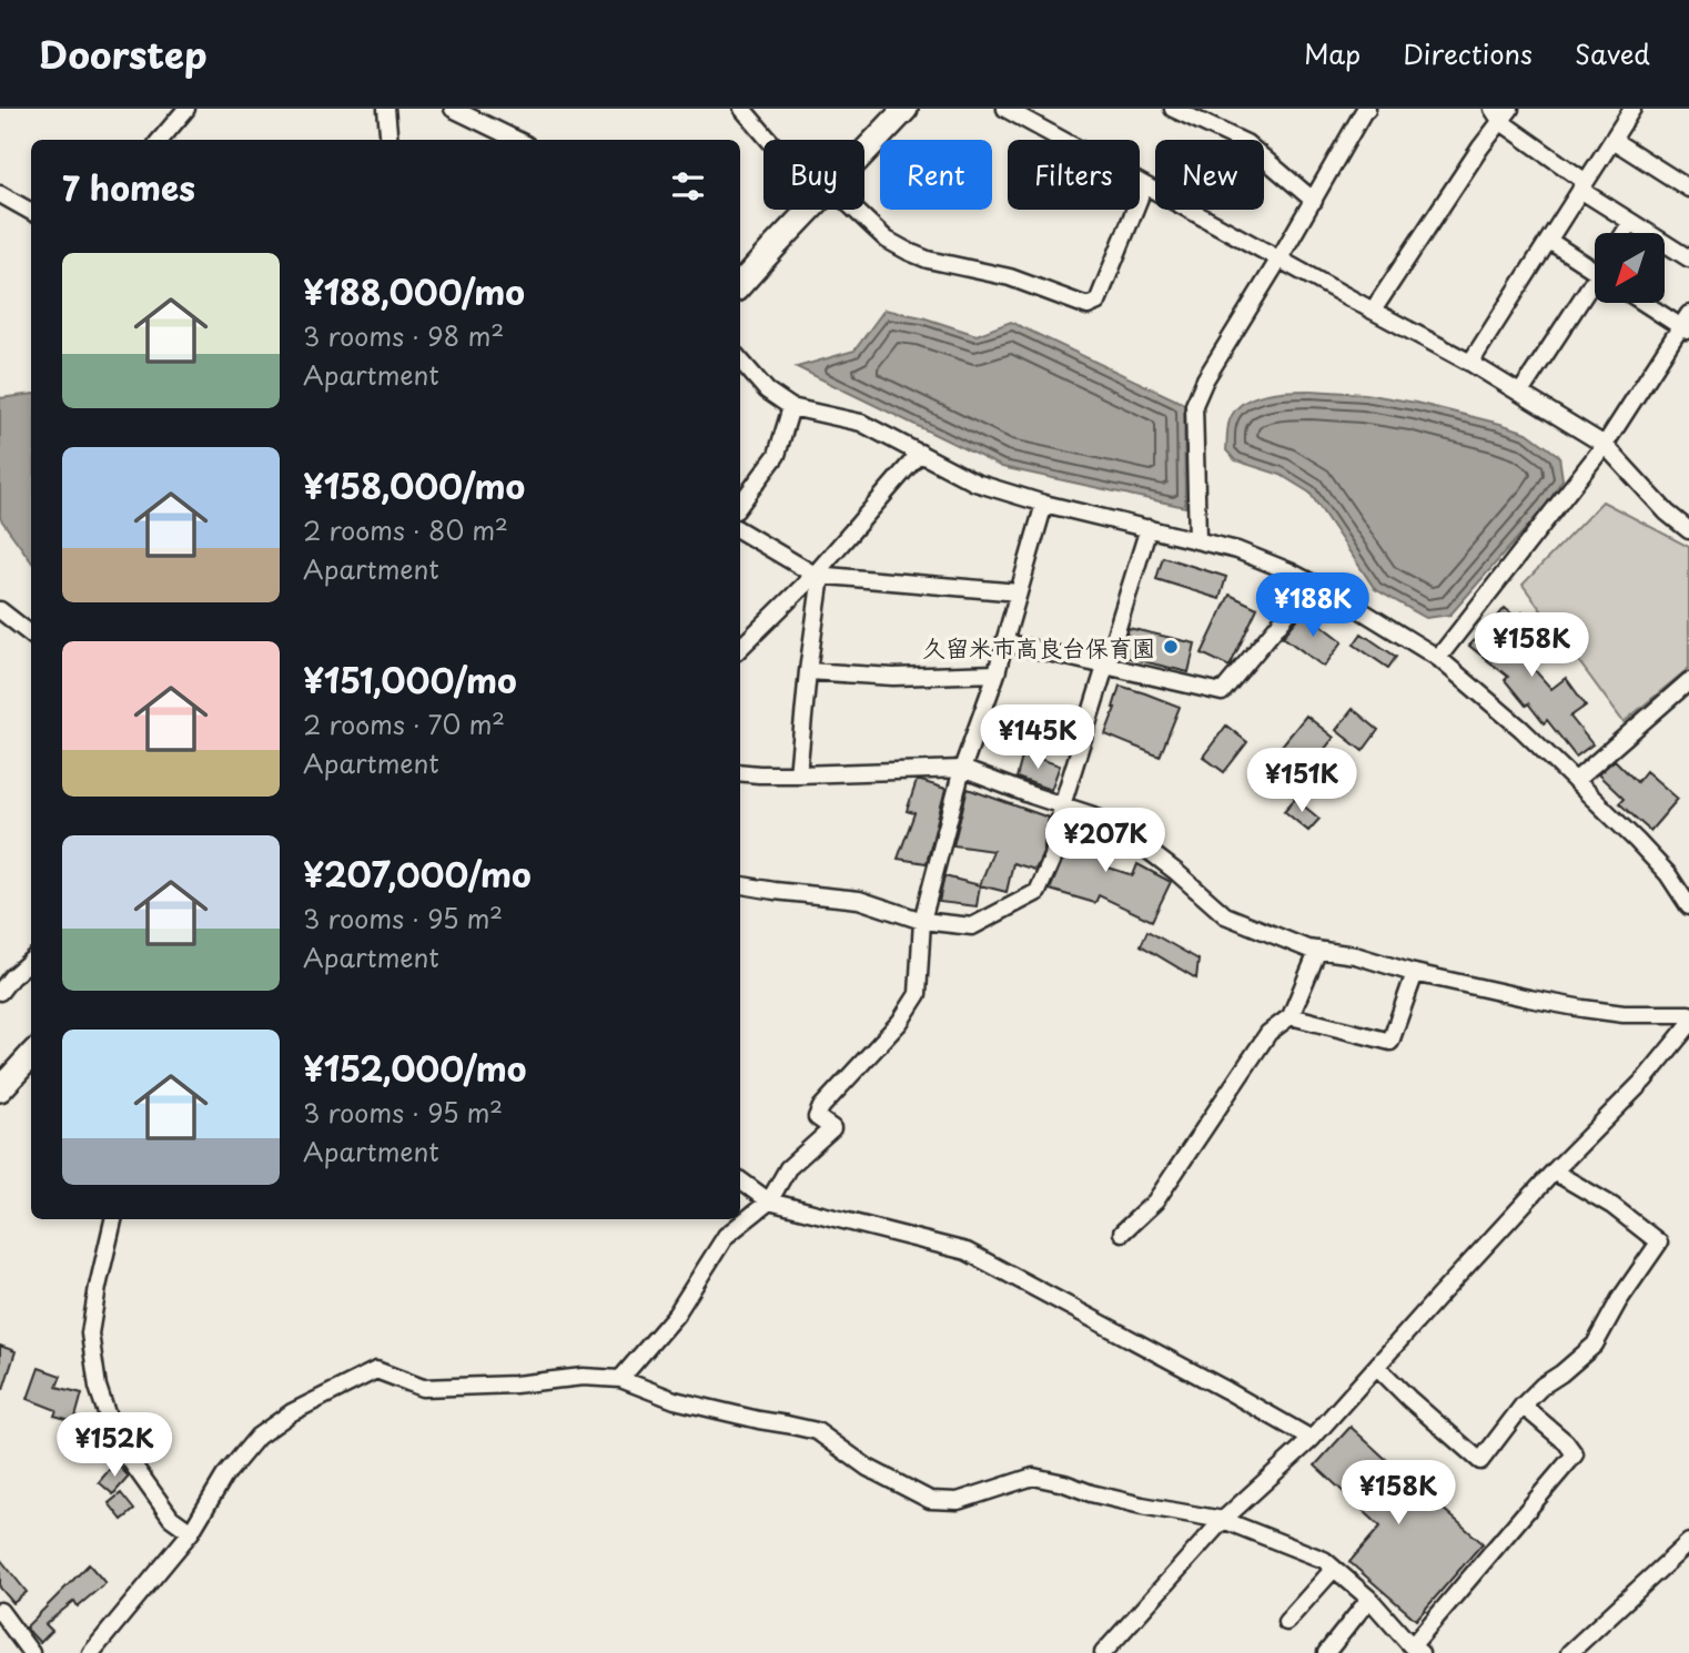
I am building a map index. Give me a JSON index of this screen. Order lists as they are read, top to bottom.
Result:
{
  "places": ["久留米市高良台保育園"],
  "north": "bottom left",
  "page": {
    "header": "Doorstep",
    "nav": ["Map", "Directions", "Saved"],
    "chip": [
      "Buy",
      "Rent",
      "Filters",
      "New"
    ],
    "heading": "7 homes",
    "list": [
      {
        "name": "¥188,000/mo",
        "note": "3 rooms · 98 m² · Apartment"
      },
      {
        "name": "¥158,000/mo",
        "note": "2 rooms · 80 m² · Apartment"
      },
      {
        "name": "¥151,000/mo",
        "note": "2 rooms · 70 m² · Apartment"
      },
      {
        "name": "¥207,000/mo",
        "note": "3 rooms · 95 m² · Apartment"
      },
      {
        "name": "¥152,000/mo",
        "note": "3 rooms · 95 m² · Apartment"
      }
    ],
    "price": [
      "¥188K",
      "¥158K",
      "¥145K",
      "¥151K",
      "¥207K",
      "¥152K",
      "¥158K"
    ]
  }
}
